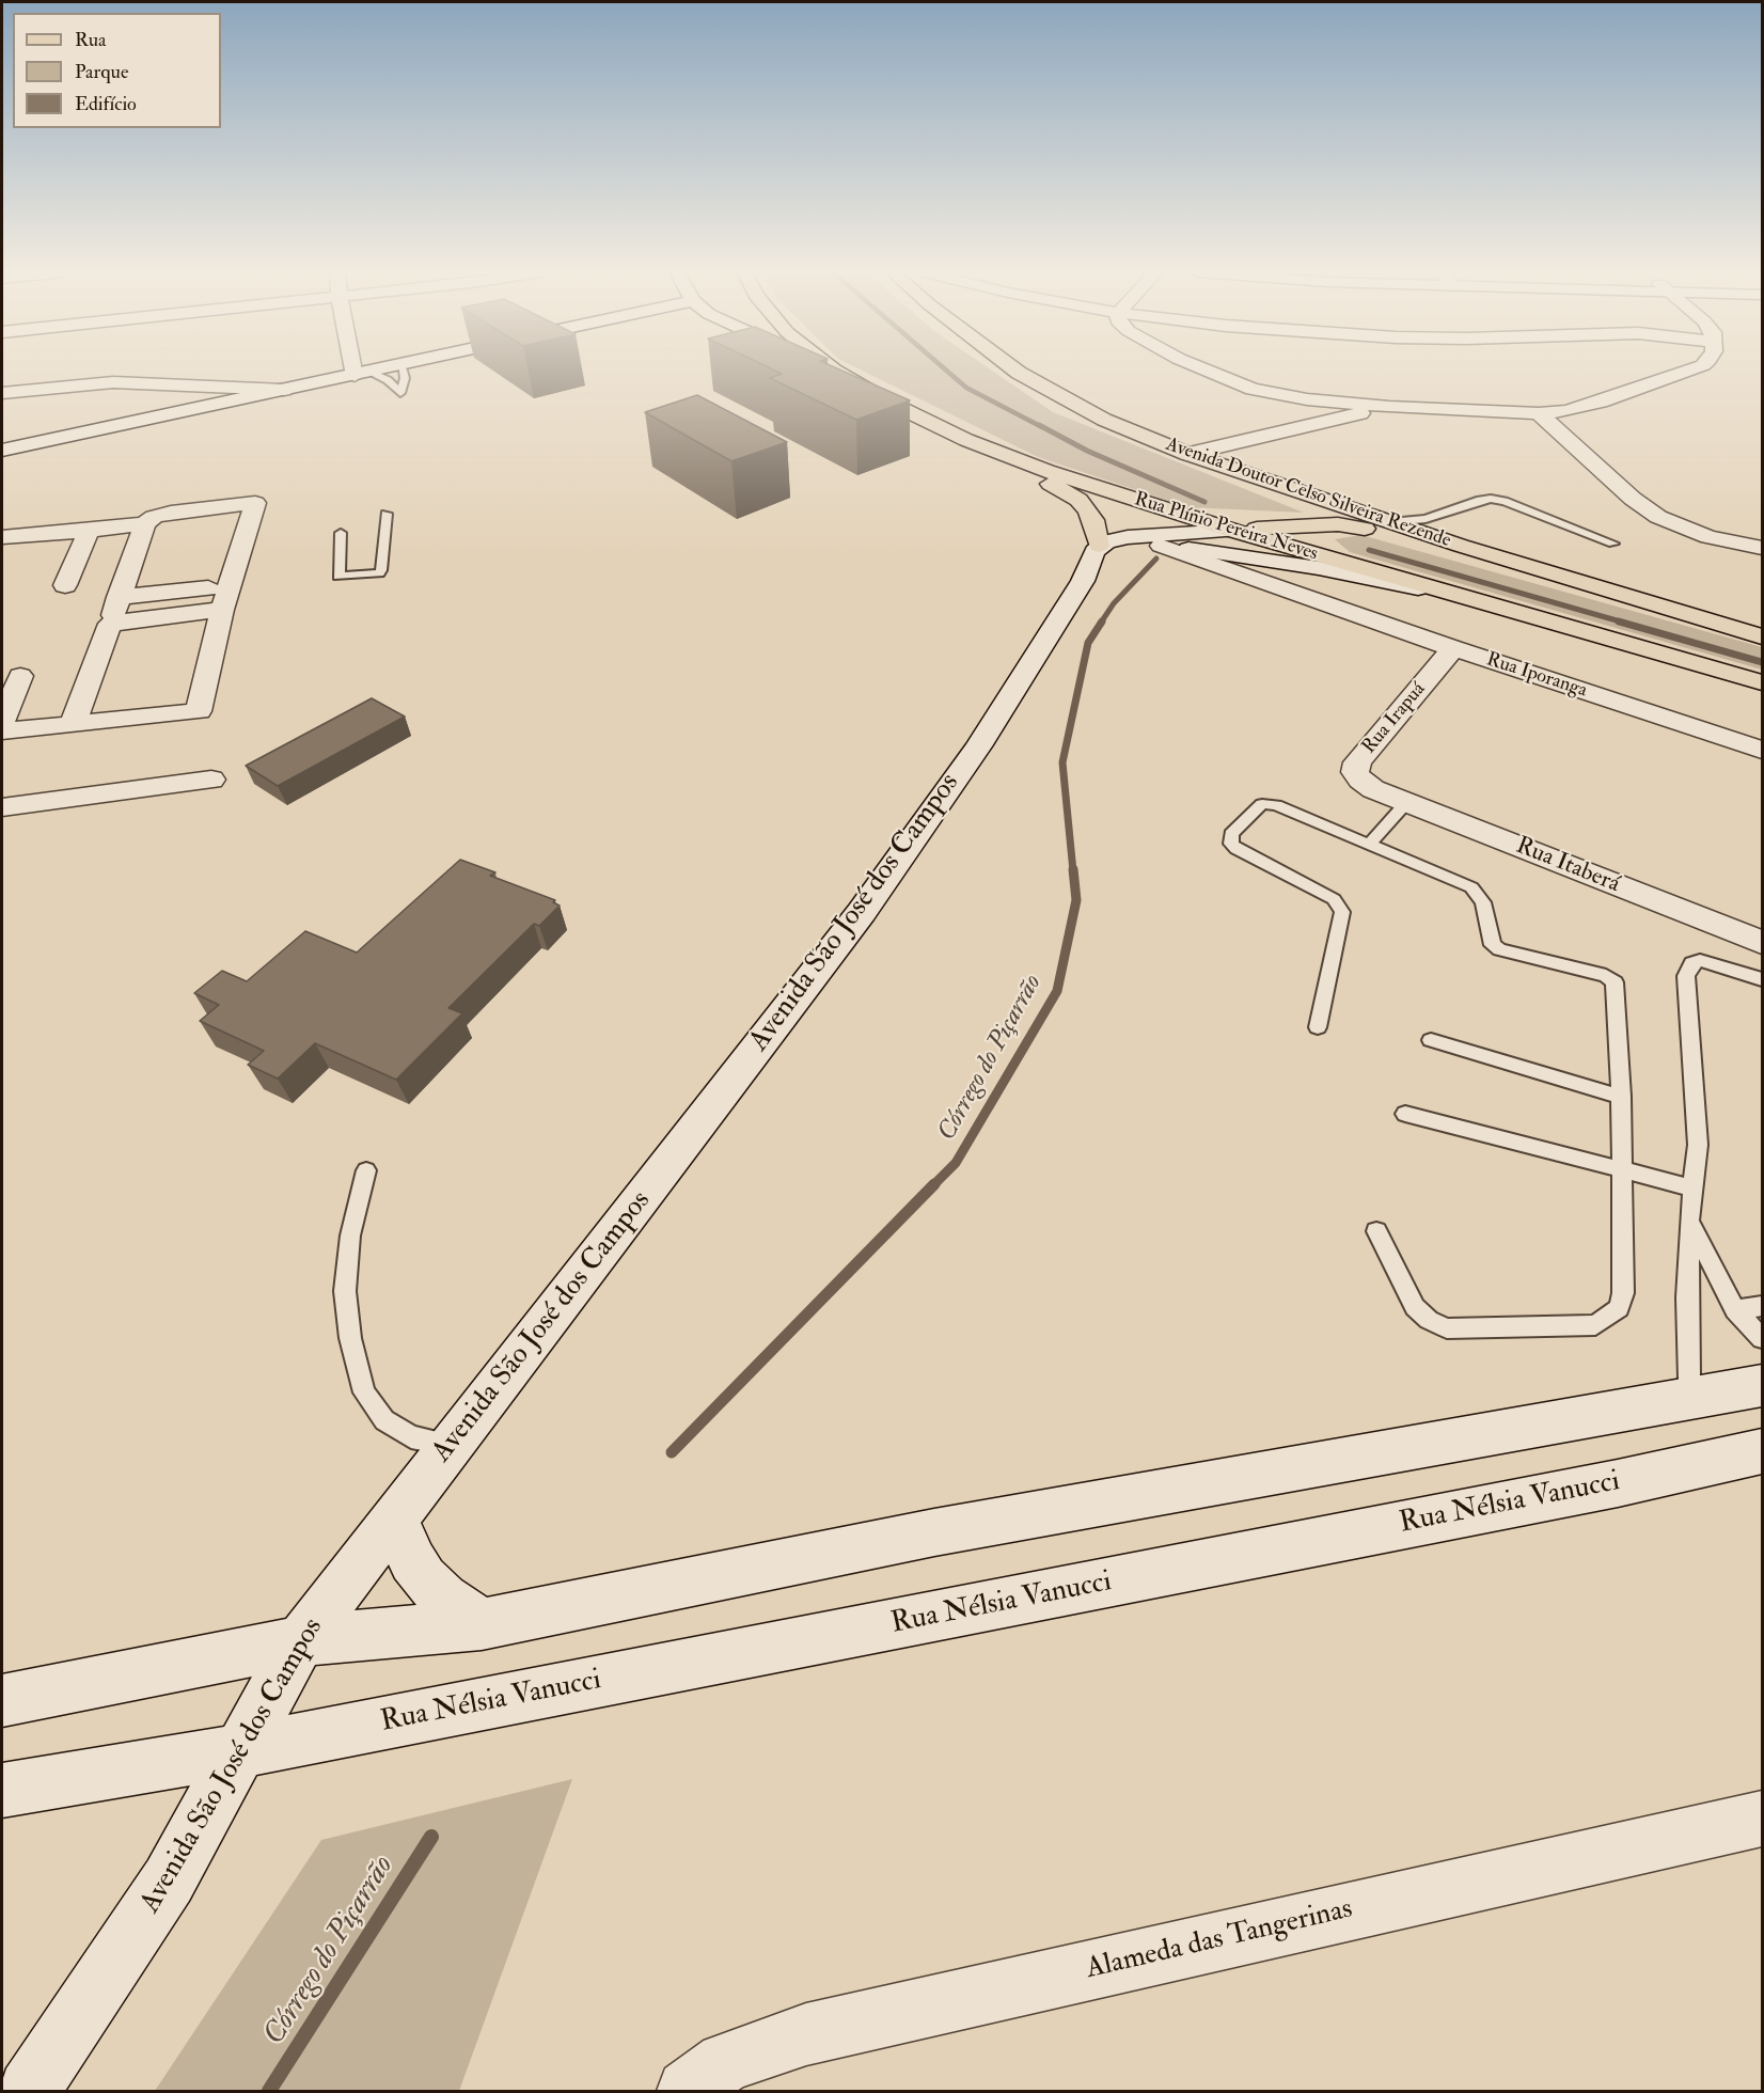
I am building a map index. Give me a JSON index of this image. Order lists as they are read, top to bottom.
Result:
{
  "streets": {
    "main road": ["Avenida Doutor Celso Silveira Rezende", "Rua Plínio Pereira Neves"],
    "street": [
      "Rua Iporanga",
      "Rua Irapuá",
      "Rua Itaberá",
      "Avenida São José dos Campos",
      "Rua Nélsia Vanucci",
      "Alameda das Tangerinas"
    ]
  },
  "crossings": [
    ["Rua Plínio Pereira Neves", "Avenida São José dos Campos"],
    ["Rua Iporanga", "Rua Irapuá"],
    ["Rua Iporanga", "Avenida São José dos Campos"],
    ["Rua Irapuá", "Rua Itaberá"],
    ["Avenida São José dos Campos", "Rua Nélsia Vanucci"]
  ],
  "water": ["Córrego do Piçarrão"],
  "legend": ["Rua", "Parque", "Edifício"]
}
